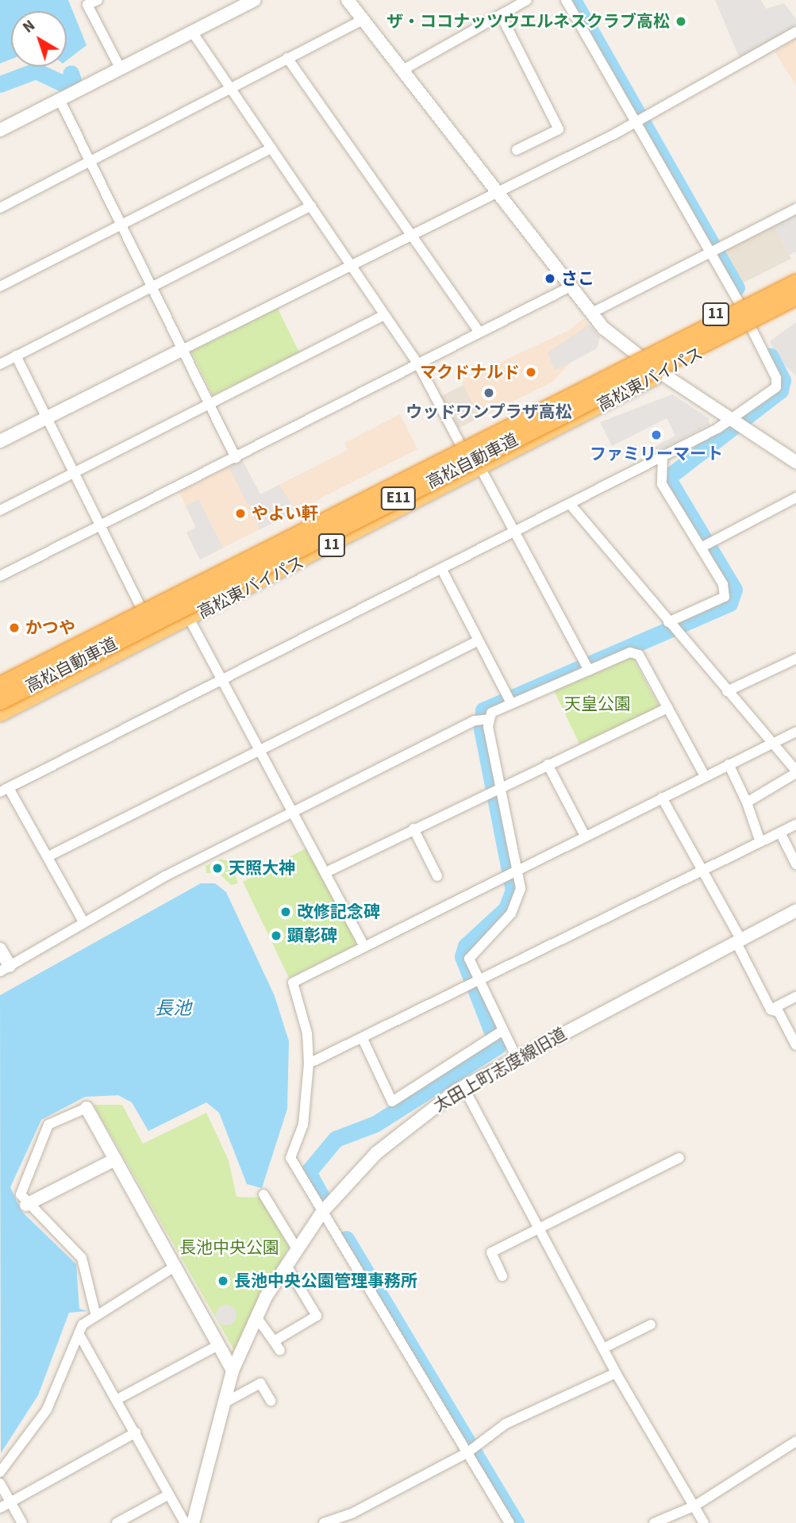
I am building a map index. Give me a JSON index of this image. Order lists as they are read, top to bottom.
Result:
{
  "streets": {
    "highway": [
      "11",
      "高松東バイパス",
      "高松自動車道",
      "E11"
    ],
    "street": ["太田上町志度線旧道"]
  },
  "water": ["長池"],
  "parks": ["天皇公園", "長池中央公園"],
  "places": [
    "ザ・ココナッツウエルネスクラブ高松",
    "さこ",
    "マクドナルド",
    "ウッドワンプラザ高松",
    "ファミリーマート",
    "やよい軒",
    "かつや",
    "天照大神",
    "改修記念碑",
    "顕彰碑",
    "長池中央公園管理事務所"
  ],
  "north": "top left"
}
